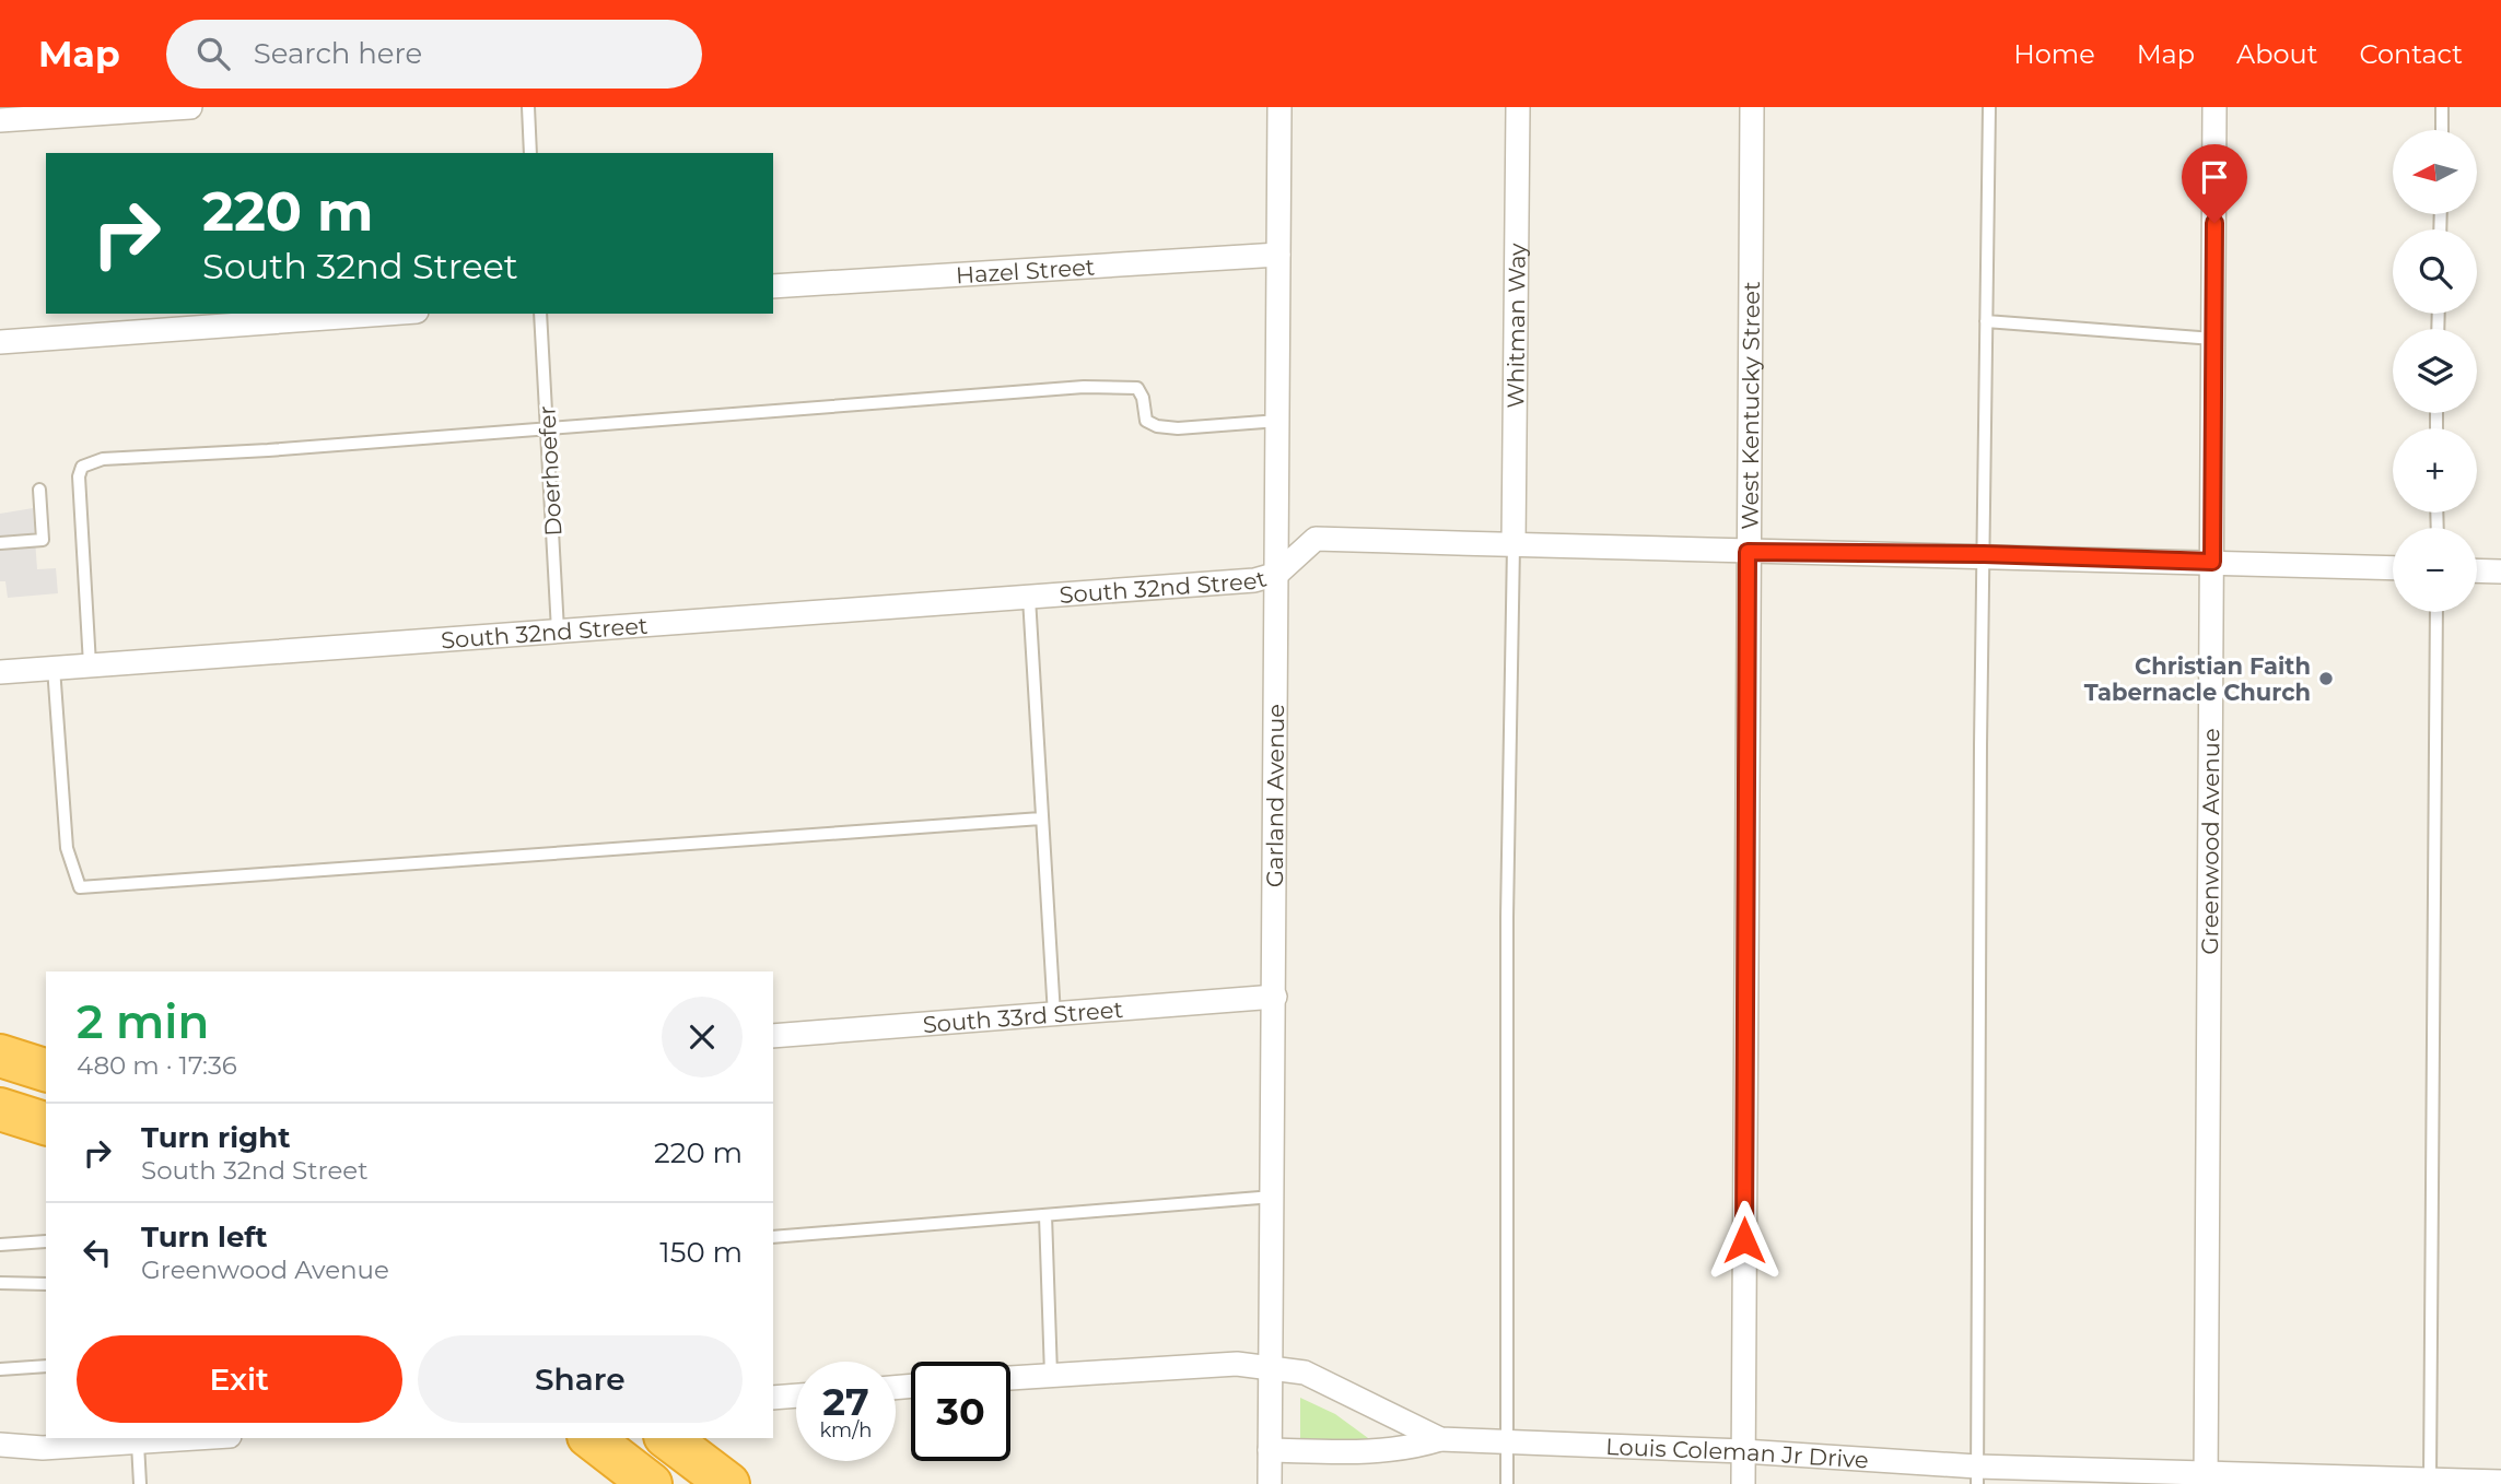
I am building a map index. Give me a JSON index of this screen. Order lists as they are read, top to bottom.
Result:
{
  "streets": {
    "street": [
      "Hazel Street",
      "Whitman Way",
      "West Kentucky Street",
      "South 32nd Street",
      "Garland Avenue",
      "Greenwood Avenue",
      "South 33rd Street",
      "Louis Coleman Jr Drive"
    ],
    "lane": ["Doerhoefer"]
  },
  "crossings": [
    ["Hazel Street", "Garland Avenue"],
    ["Whitman Way", "South 32nd Street"],
    ["West Kentucky Street", "South 32nd Street"],
    ["West Kentucky Street", "Louis Coleman Jr Drive"],
    ["Doerhoefer", "South 32nd Street"],
    ["South 32nd Street", "Garland Avenue"],
    ["South 32nd Street", "Greenwood Avenue"],
    ["Garland Avenue", "South 33rd Street"],
    ["Garland Avenue", "Louis Coleman Jr Drive"],
    ["Greenwood Avenue", "Louis Coleman Jr Drive"]
  ],
  "places": ["Christian Faith Tabernacle Church"],
  "north": "left",
  "page": {
    "header": "Map",
    "search": "Search here",
    "nav": [
      "Home",
      "Map",
      "About",
      "Contact"
    ],
    "map_buttons": ["+", "−"],
    "turn": ["220 m", "South 32nd Street"],
    "heading": ["2 min", "480 m · 17:36"],
    "list": [
      {
        "name": "Turn right",
        "note": "South 32nd Street",
        "value": "220 m"
      },
      {
        "name": "Turn left",
        "note": "Greenwood Avenue",
        "value": "150 m"
      }
    ],
    "buttons": ["Exit", "Share"],
    "speed": "27 km/h",
    "limit": "30"
  }
}
